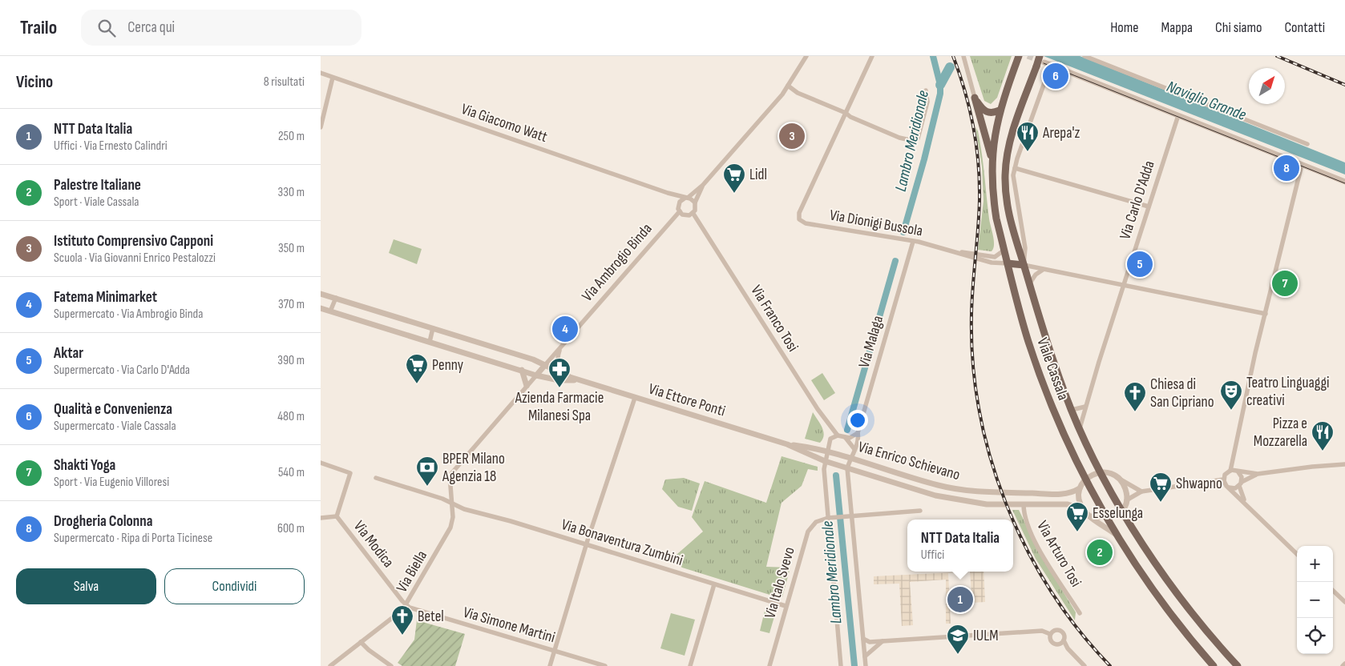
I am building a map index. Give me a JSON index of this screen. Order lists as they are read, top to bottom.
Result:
{
  "streets": {
    "main road": ["Viale Cassala"],
    "street": [
      "Via Giacomo Watt",
      "Via Carlo D'Adda",
      "Via Dionigi Bussola",
      "Via Ambrogio Binda",
      "Via Franco Tosi",
      "Via Malaga",
      "Via Ettore Ponti",
      "Via Enrico Schievano",
      "Via Bonaventura Zumbini",
      "Via Modica",
      "Via Arturo Tosi",
      "Via Biella",
      "Via Italo Svevo",
      "Via Simone Martini"
    ]
  },
  "crossings": [
    ["Via Giacomo Watt", "Via Ambrogio Binda"],
    ["Via Giacomo Watt", "Via Franco Tosi"],
    ["Via Carlo D'Adda", "Viale Cassala"],
    ["Via Dionigi Bussola", "Via Malaga"],
    ["Via Dionigi Bussola", "Viale Cassala"],
    ["Via Ambrogio Binda", "Via Franco Tosi"],
    ["Via Ambrogio Binda", "Via Ettore Ponti"],
    ["Via Ambrogio Binda", "Via Bonaventura Zumbini"],
    ["Via Ambrogio Binda", "Via Biella"],
    ["Via Malaga", "Via Enrico Schievano"],
    ["Viale Cassala", "Via Enrico Schievano"],
    ["Via Ettore Ponti", "Via Enrico Schievano"],
    ["Via Enrico Schievano", "Via Arturo Tosi"],
    ["Via Bonaventura Zumbini", "Via Biella"],
    ["Via Bonaventura Zumbini", "Via Italo Svevo"],
    ["Via Modica", "Via Biella"],
    ["Via Modica", "Via Simone Martini"],
    ["Via Biella", "Via Simone Martini"]
  ],
  "water": ["Naviglio Grande", "Lambro Meridionale"],
  "places": {
    "restaurant": ["Arepa'z", "Pizza e Mozzarella"],
    "supermarket": [
      "Lidl",
      "Penny",
      "Shwapno",
      "Esselunga"
    ],
    "pharmacy": ["Azienda Farmacie Milanesi Spa"],
    "theatre": ["Teatro Linguaggi creativi"],
    "church": ["Chiesa di San Cipriano", "Betel"],
    "bank": ["BPER Milano Agenzia 18"],
    "school or university": ["IULM"]
  },
  "north": "top right",
  "page": {
    "header": "Trailo",
    "search": "Cerca qui",
    "nav": [
      "Home",
      "Mappa",
      "Chi siamo",
      "Contatti"
    ],
    "heading": ["Vicino", "8 risultati"],
    "pins": [
      "6",
      "3",
      "8",
      "5",
      "7",
      "4",
      "2",
      "1"
    ],
    "list": [
      {
        "mark": "1",
        "name": "NTT Data Italia",
        "note": "Uffici · Via Ernesto Calindri",
        "value": "250 m"
      },
      {
        "mark": "2",
        "name": "Palestre Italiane",
        "note": "Sport · Viale Cassala",
        "value": "330 m"
      },
      {
        "mark": "3",
        "name": "Istituto Comprensivo Capponi",
        "note": "Scuola · Via Giovanni Enrico Pestalozzi",
        "value": "350 m"
      },
      {
        "mark": "4",
        "name": "Fatema Minimarket",
        "note": "Supermercato · Via Ambrogio Binda",
        "value": "370 m"
      },
      {
        "mark": "5",
        "name": "Aktar",
        "note": "Supermercato · Via Carlo D'Adda",
        "value": "390 m"
      },
      {
        "mark": "6",
        "name": "Qualità e Convenienza",
        "note": "Supermercato · Viale Cassala",
        "value": "480 m"
      },
      {
        "mark": "7",
        "name": "Shakti Yoga",
        "note": "Sport · Via Eugenio Villoresi",
        "value": "540 m"
      },
      {
        "mark": "8",
        "name": "Drogheria Colonna",
        "note": "Supermercato · Ripa di Porta Ticinese",
        "value": "600 m"
      }
    ],
    "popup": ["NTT Data Italia", "Uffici"],
    "map_buttons": ["+", "−"],
    "buttons": ["Salva", "Condividi"]
  }
}
